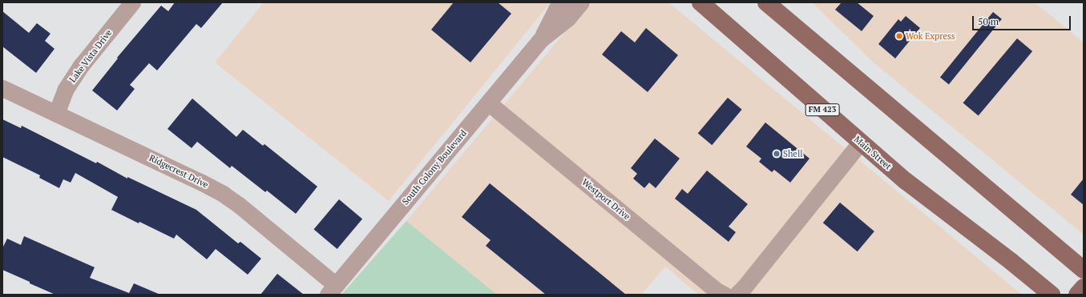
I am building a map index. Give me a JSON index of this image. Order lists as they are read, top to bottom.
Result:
{
  "streets": {
    "main road": ["FM 423", "Main Street"],
    "street": [
      "Lake Vista Drive",
      "South Colony Boulevard",
      "Ridgecrest Drive",
      "Westport Drive"
    ]
  },
  "crossings": [
    ["Lake Vista Drive", "Ridgecrest Drive"],
    ["South Colony Boulevard", "Ridgecrest Drive"],
    ["South Colony Boulevard", "Westport Drive"]
  ],
  "places": ["Wok Express", "Shell"],
  "scale_bar": "50 m"
}
